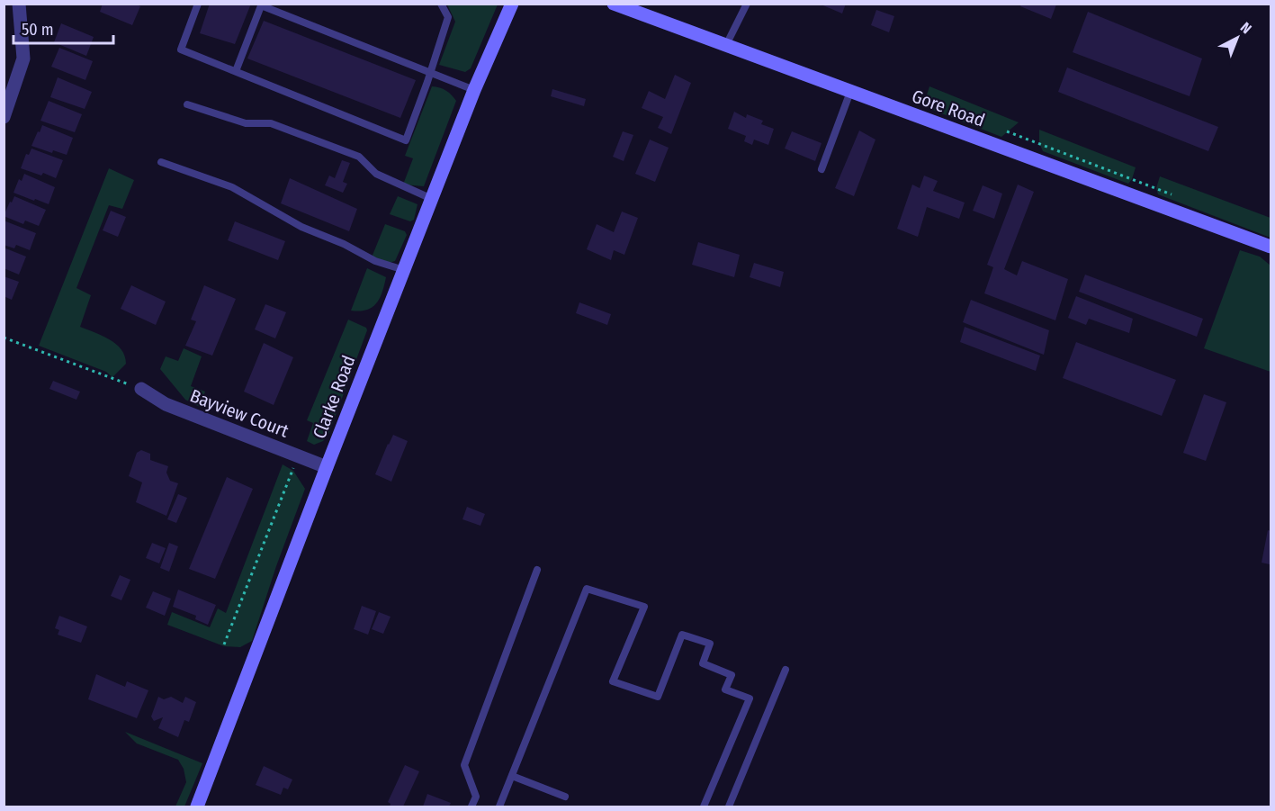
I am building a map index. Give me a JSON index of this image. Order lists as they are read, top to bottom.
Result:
{
  "streets": {
    "main road": ["Gore Road", "Clarke Road"],
    "street": ["Bayview Court"]
  },
  "crossings": [
    ["Clarke Road", "Bayview Court"]
  ],
  "scale_bar": "50 m",
  "north": "top right"
}
